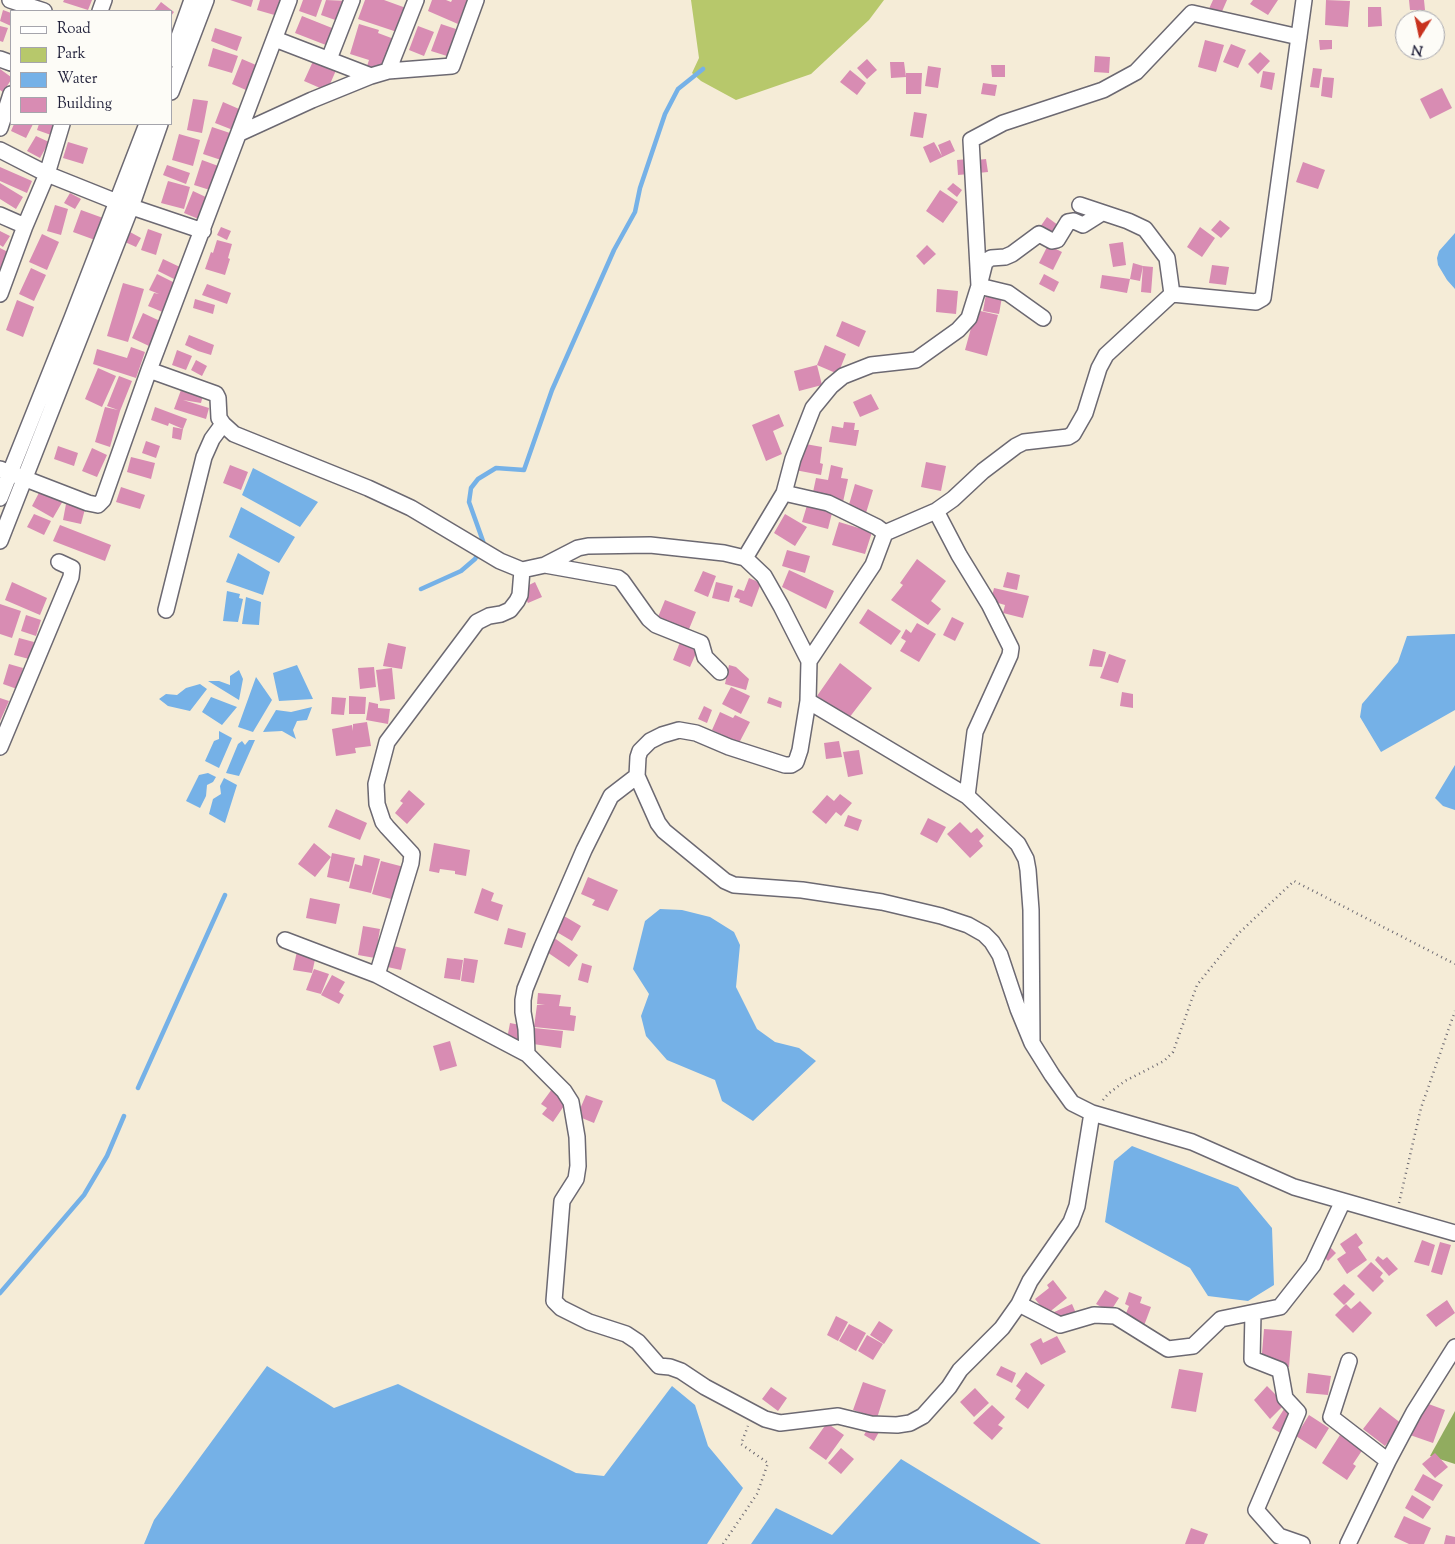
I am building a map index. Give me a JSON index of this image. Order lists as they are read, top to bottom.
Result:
{
  "legend": [
    "Road",
    "Park",
    "Water",
    "Building"
  ],
  "north": "bottom"
}
